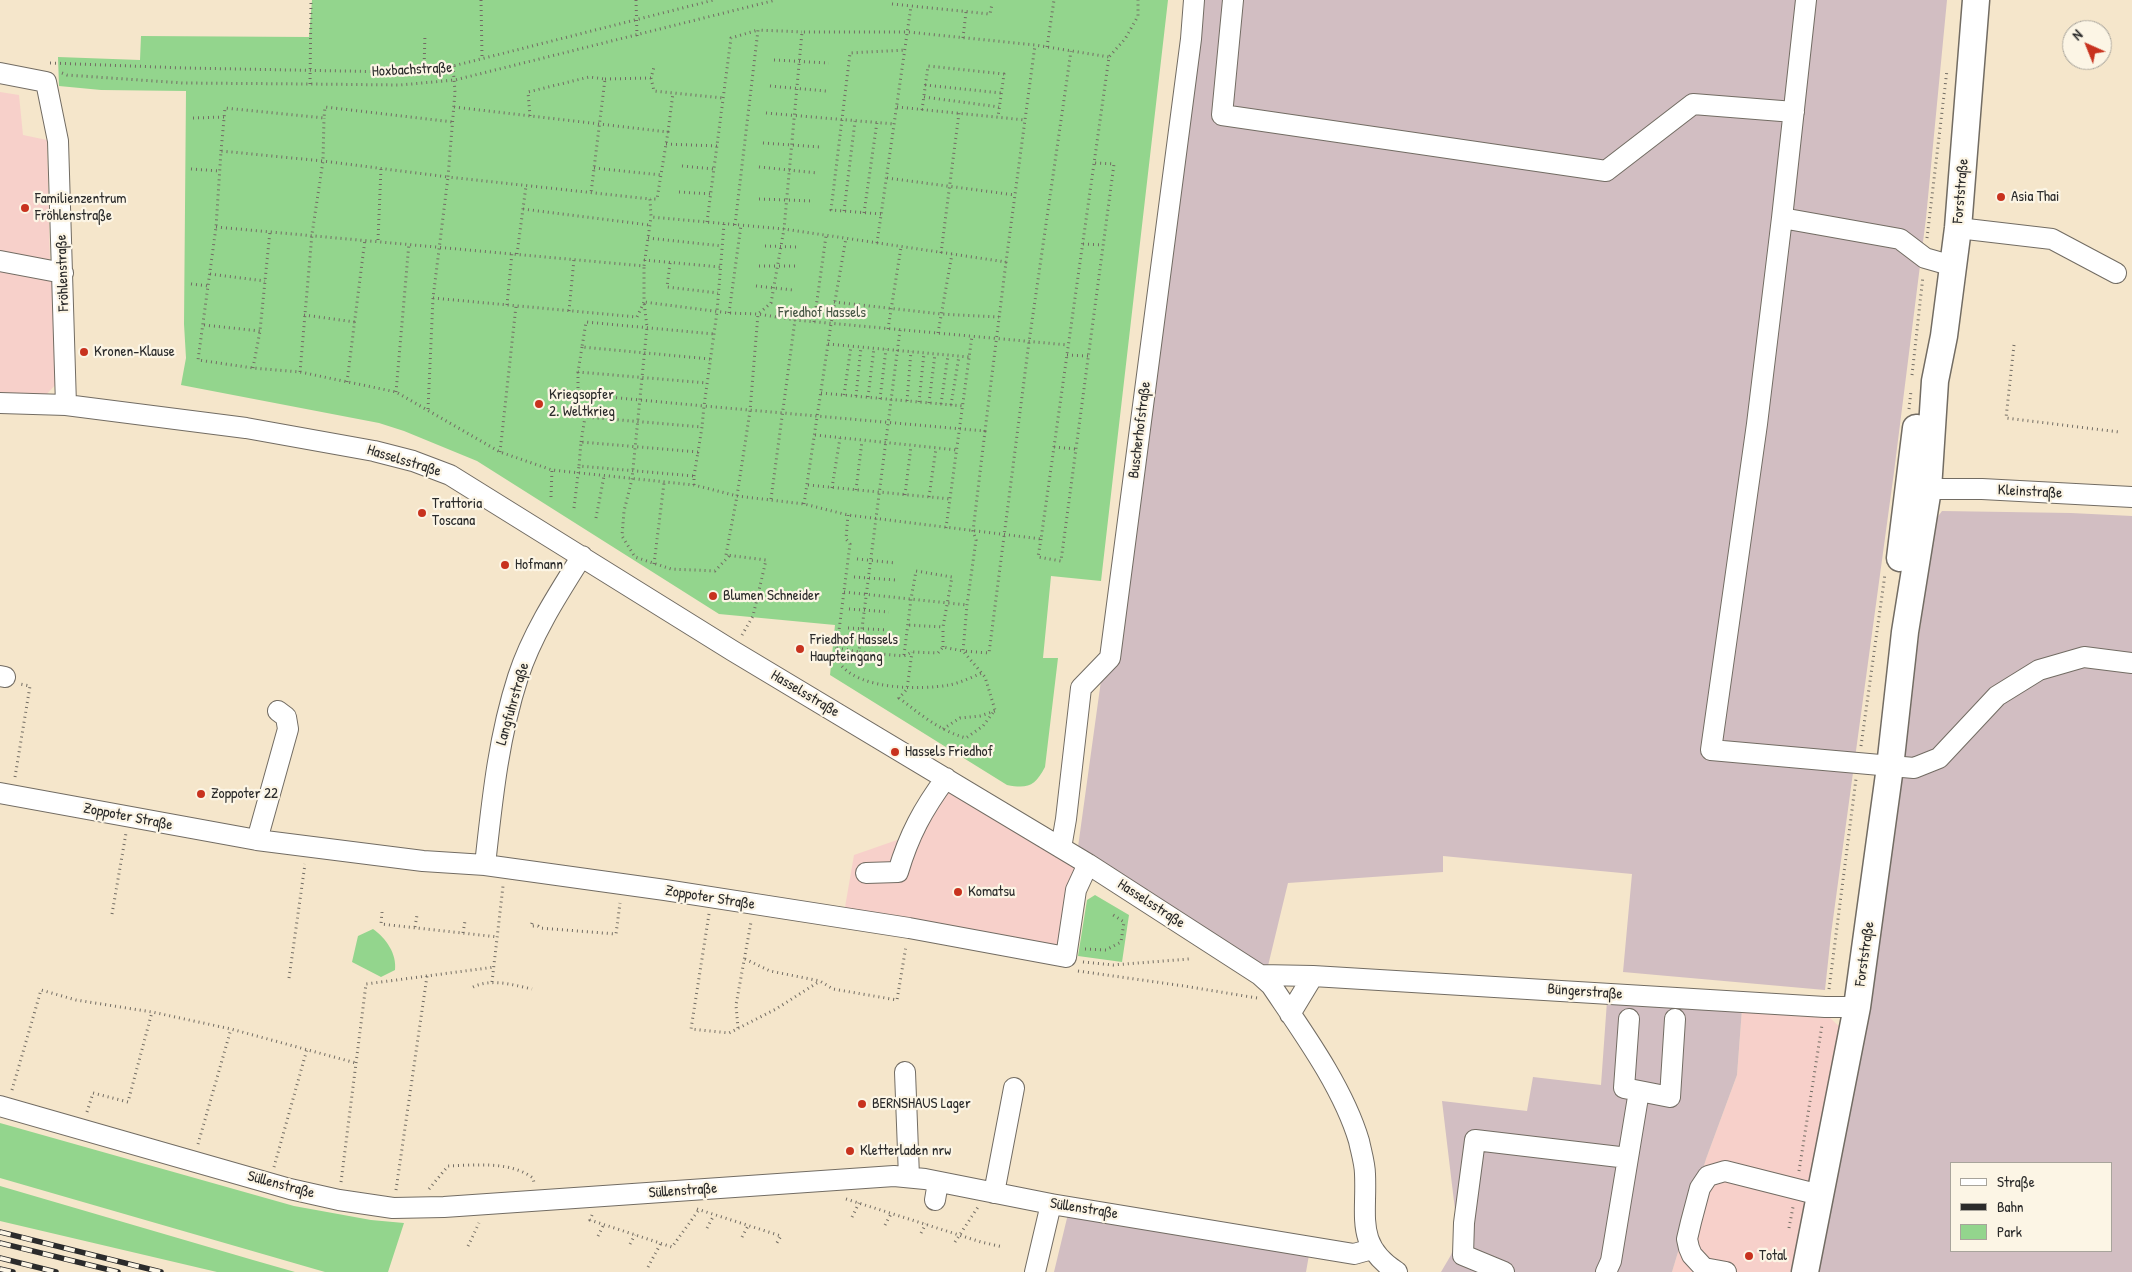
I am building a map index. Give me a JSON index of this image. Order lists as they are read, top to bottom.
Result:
{
  "streets": {
    "main road": ["Forststraße"],
    "street": [
      "Fröhlenstraße",
      "Buscherhofstraße",
      "Hasselsstraße",
      "Kleinstraße",
      "Langfuhrstraße",
      "Zoppoter Straße",
      "Büngerstraße",
      "Süllenstraße"
    ],
    "path": ["Hoxbachstraße"]
  },
  "crossings": [
    ["Hoxbachstraße", "Fröhlenstraße"],
    ["Forststraße", "Kleinstraße"],
    ["Forststraße", "Büngerstraße"],
    ["Fröhlenstraße", "Hasselsstraße"],
    ["Buscherhofstraße", "Hasselsstraße"],
    ["Hasselsstraße", "Langfuhrstraße"],
    ["Hasselsstraße", "Büngerstraße"],
    ["Hasselsstraße", "Süllenstraße"],
    ["Langfuhrstraße", "Zoppoter Straße"]
  ],
  "parks": ["Friedhof Hassels"],
  "places": [
    "Asia Thai",
    "Familienzentrum Fröhlenstraße",
    "Kronen-Klause",
    "Kriegsopfer 2. Weltkrieg",
    "Trattoria Toscana",
    "Hofmann",
    "Blumen Schneider",
    "Friedhof Hassels Haupteingang",
    "Hassels Friedhof",
    "Zoppoter 22",
    "Komatsu",
    "BERNSHAUS Lager",
    "Kletterladen nrw",
    "Total"
  ],
  "legend": ["Straße", "Bahn", "Park"],
  "north": "top left"
}
